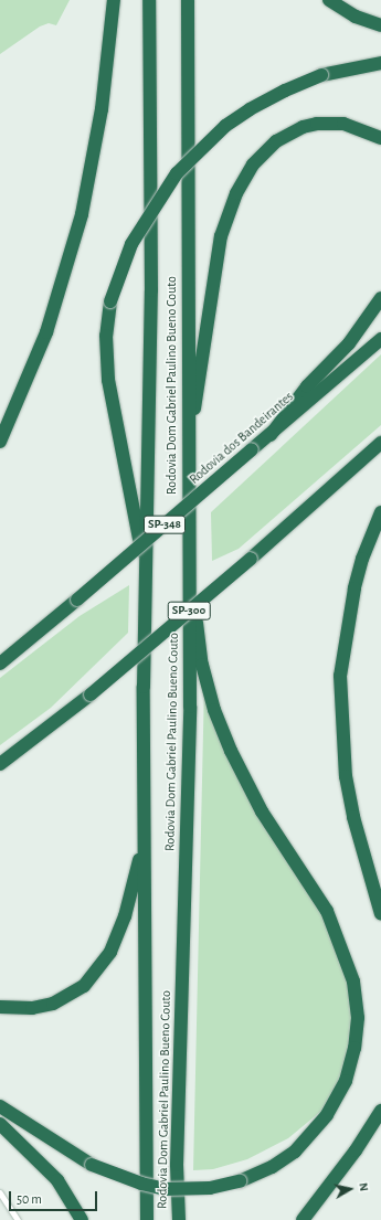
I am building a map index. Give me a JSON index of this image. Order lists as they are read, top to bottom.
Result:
{
  "streets": {
    "highway": [
      "Rodovia Dom Gabriel Paulino Bueno Couto",
      "Rodovia dos Bandeirantes",
      "SP-348",
      "SP-300"
    ]
  },
  "scale_bar": "50 m",
  "north": "right"
}
